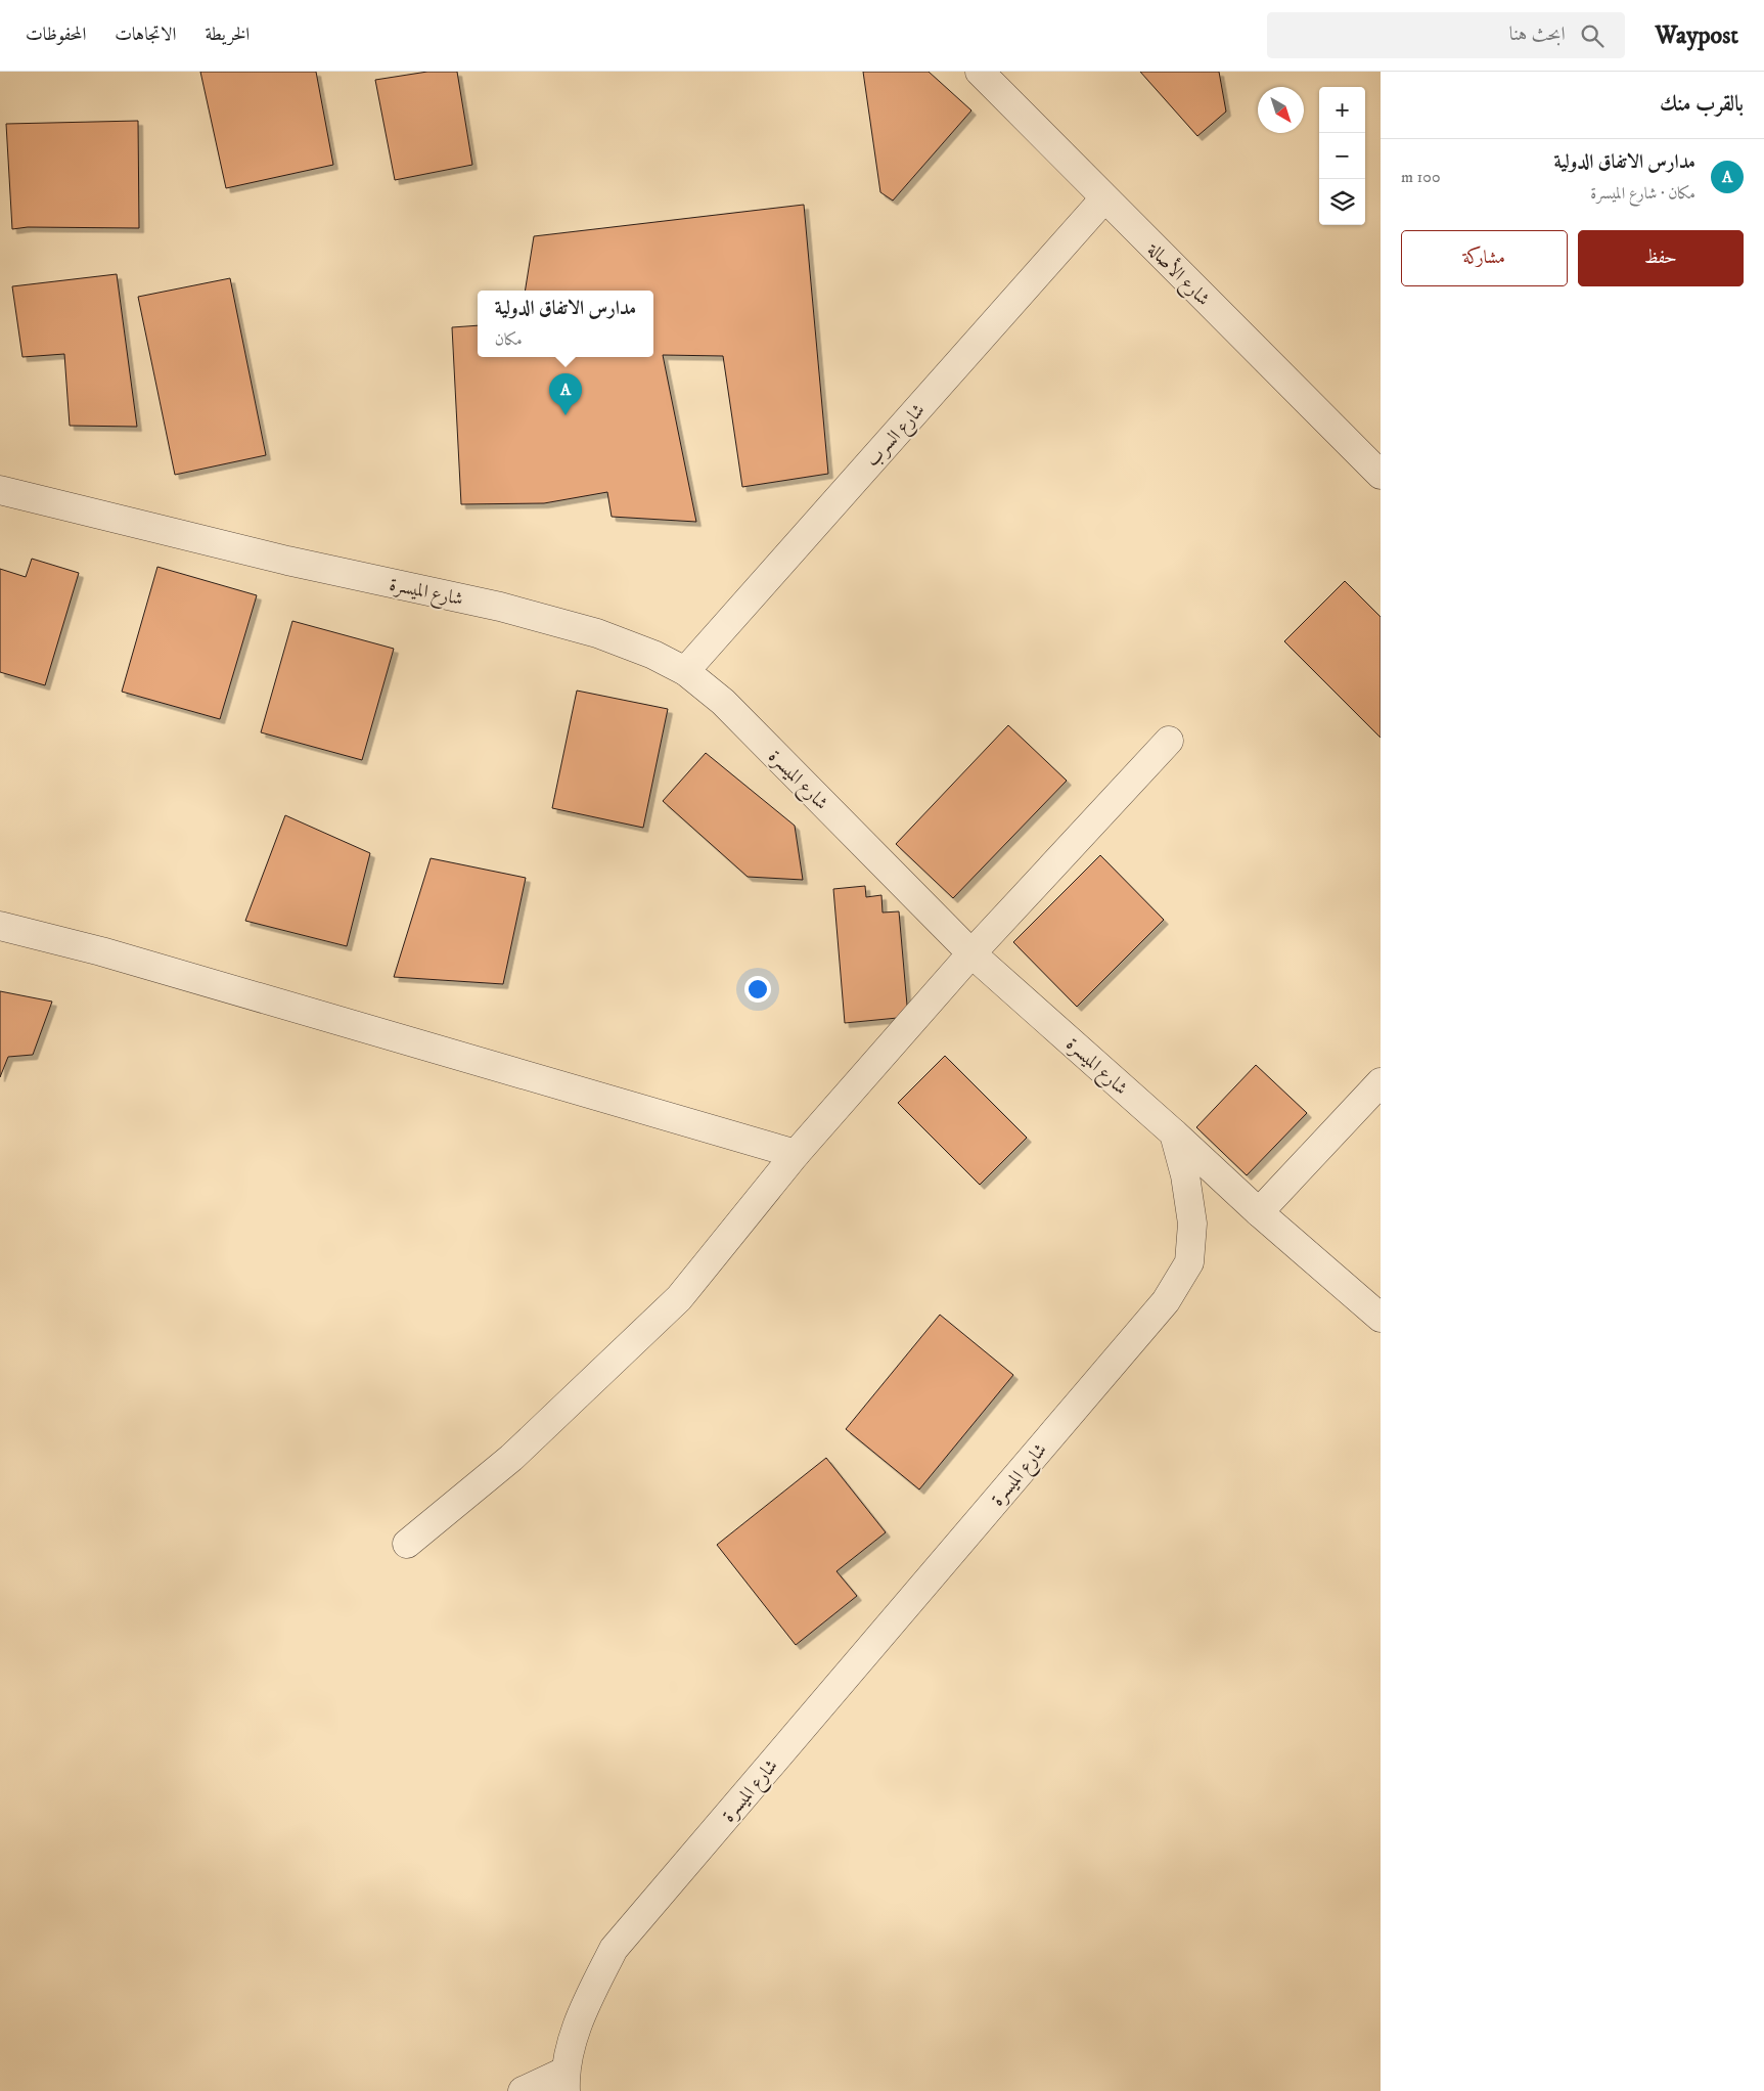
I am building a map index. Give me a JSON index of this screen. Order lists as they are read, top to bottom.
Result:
{
  "streets": {
    "street": ["شارع الأصالة", "شارع السرب", "شارع الميسرة"]
  },
  "crossings": [
    ["شارع الأصالة", "شارع السرب"],
    ["شارع السرب", "شارع الميسرة"]
  ],
  "north": "bottom right",
  "page": {
    "header": "Waypost",
    "search": "ابحث هنا",
    "nav": ["الخريطة", "الاتجاهات", "المحفوظات"],
    "heading": "بالقرب منك",
    "map_buttons": ["+", "−"],
    "list": [
      {
        "mark": "A",
        "name": "مدارس الاتفاق الدولية",
        "note": "مكان · شارع الميسرة",
        "value": "100 m"
      }
    ],
    "buttons": ["حفظ", "مشاركة"],
    "popup": ["مدارس الاتفاق الدولية", "مكان"],
    "pins": "A"
  }
}
